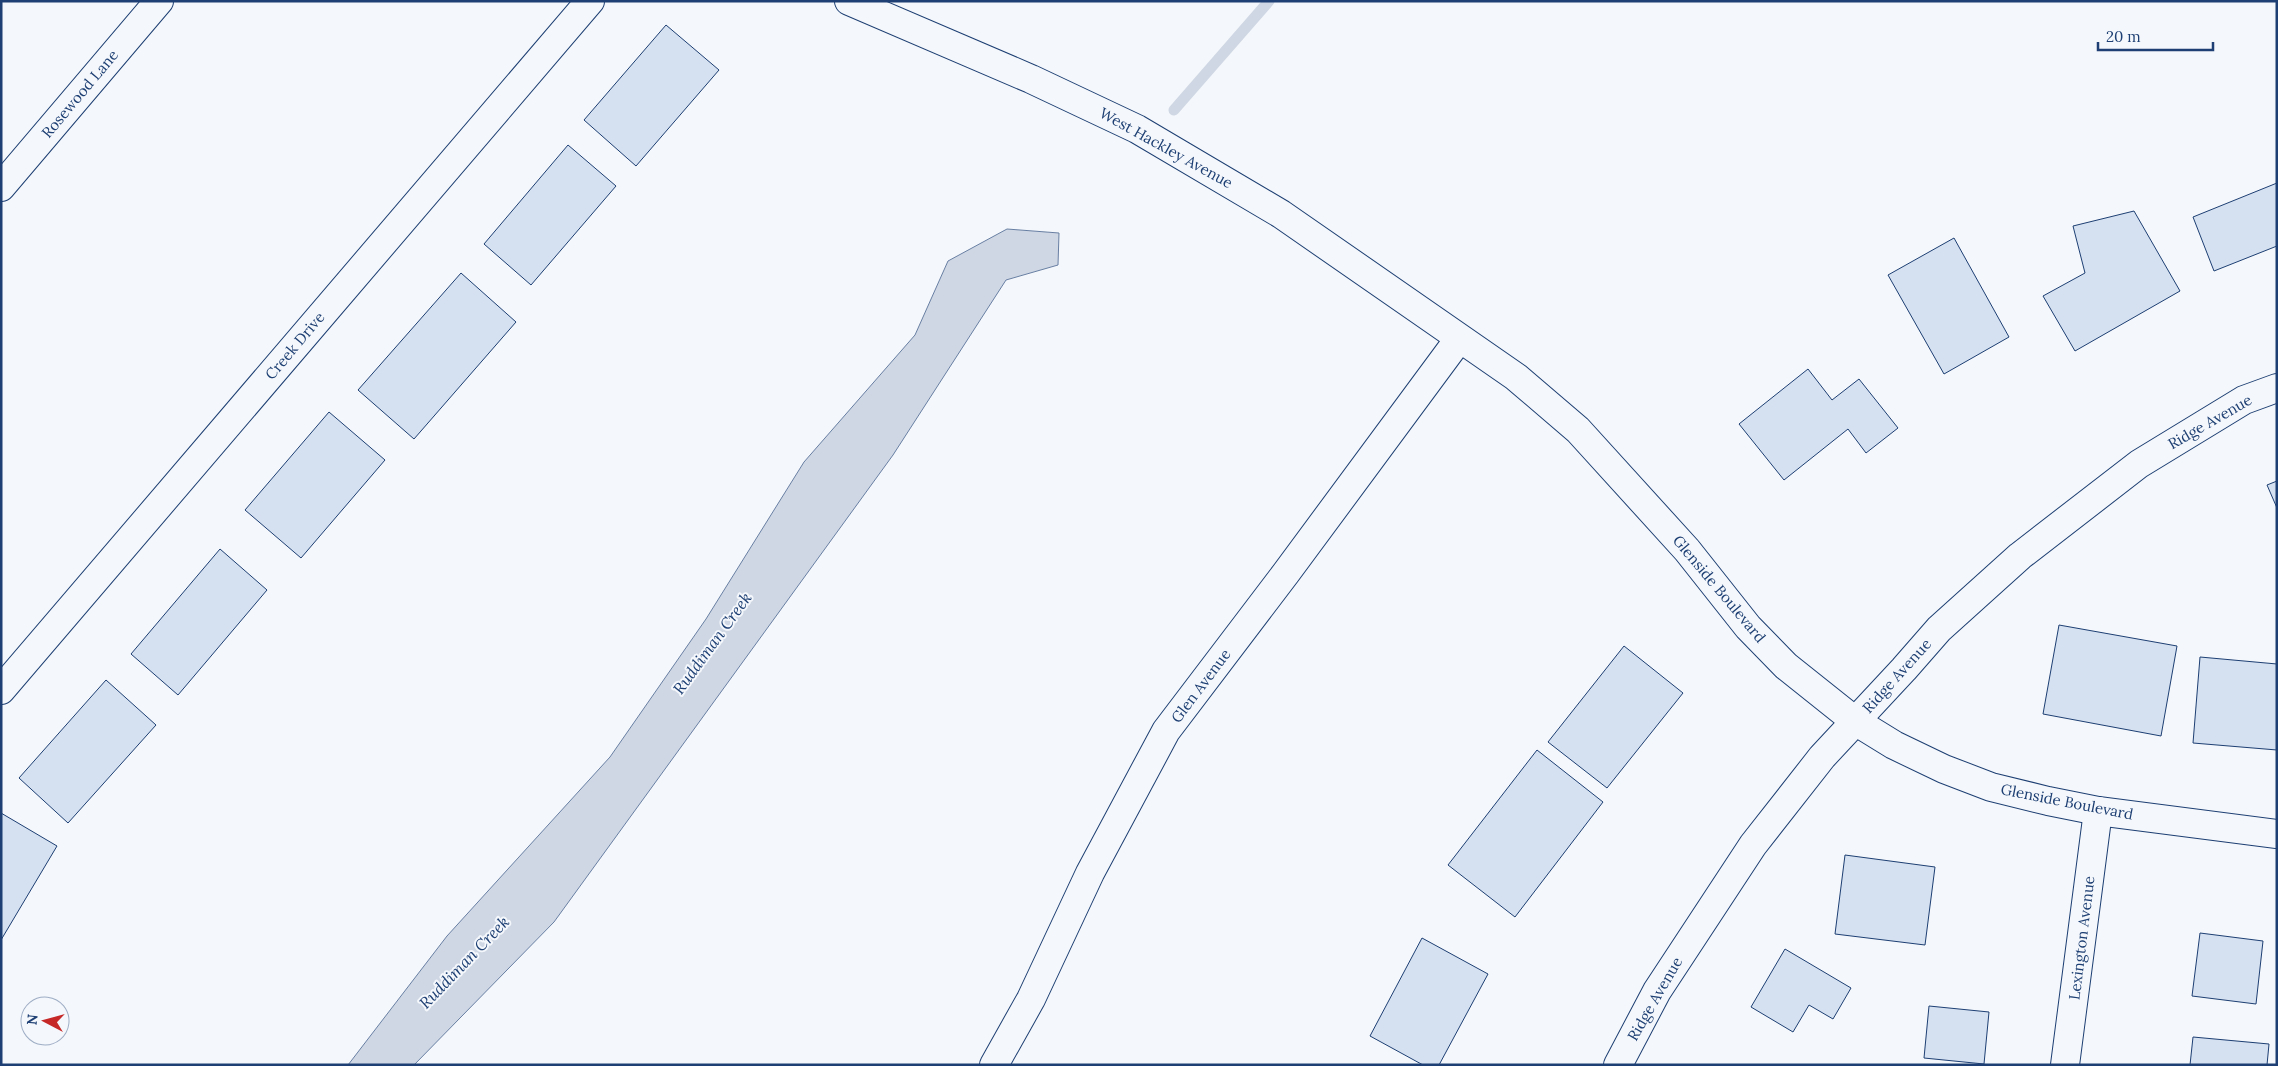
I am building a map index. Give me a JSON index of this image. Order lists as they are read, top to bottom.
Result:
{
  "streets": {
    "street": [
      "Rosewood Lane",
      "West Hackley Avenue",
      "Creek Drive",
      "Ridge Avenue",
      "Glenside Boulevard",
      "Glen Avenue",
      "Lexington Avenue"
    ]
  },
  "crossings": [
    ["West Hackley Avenue", "Glenside Boulevard"],
    ["West Hackley Avenue", "Glen Avenue"],
    ["Ridge Avenue", "Glenside Boulevard"],
    ["Glenside Boulevard", "Glen Avenue"],
    ["Glenside Boulevard", "Lexington Avenue"]
  ],
  "water": ["Ruddiman Creek"],
  "scale_bar": "20 m",
  "north": "left"
}
